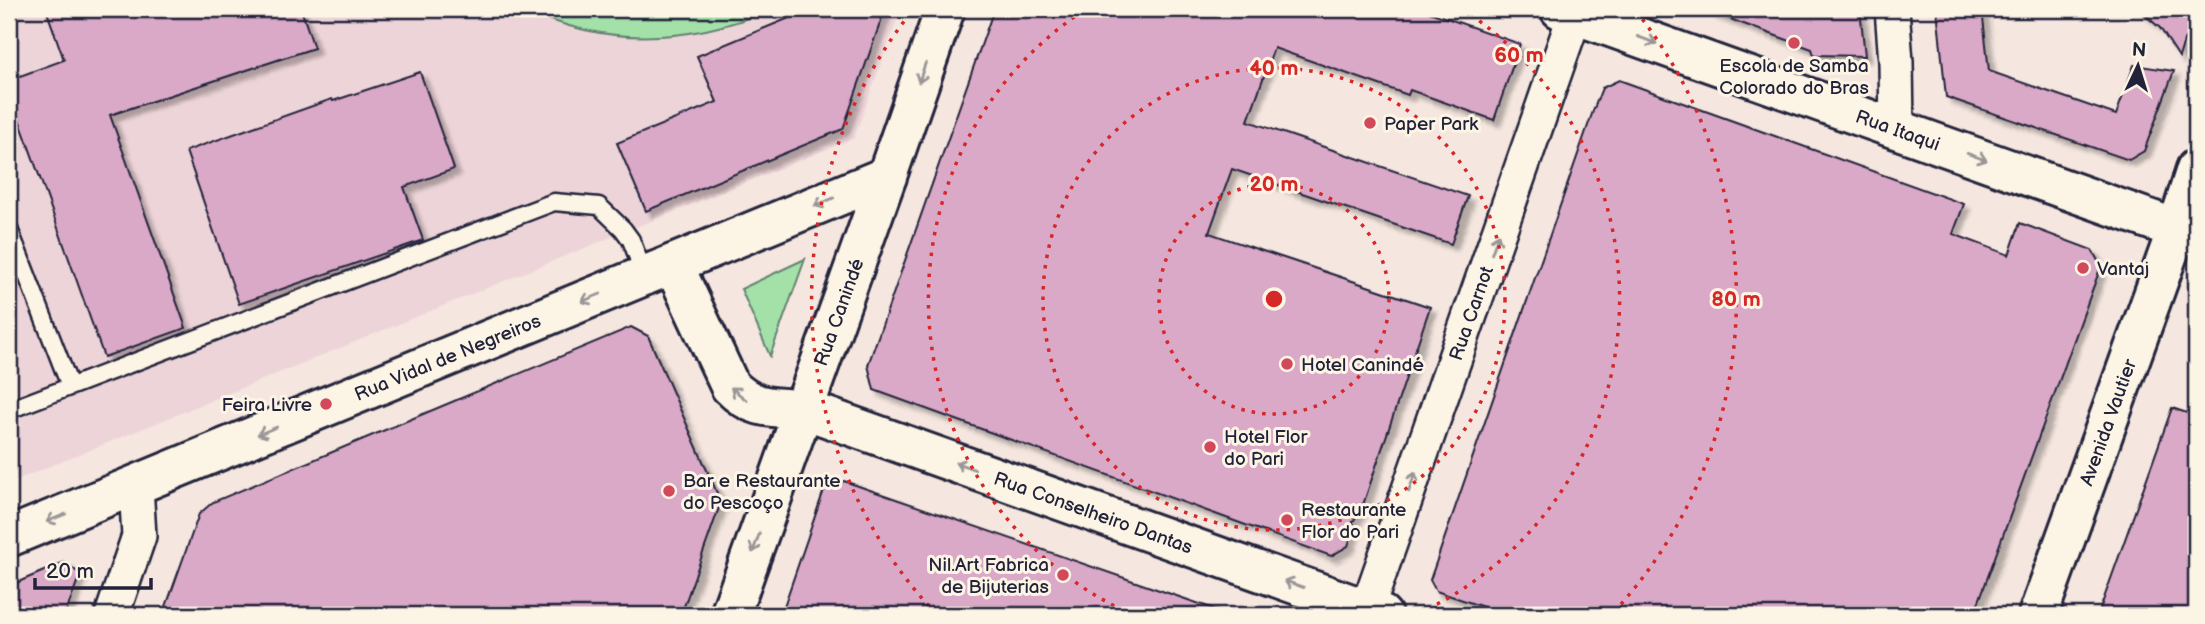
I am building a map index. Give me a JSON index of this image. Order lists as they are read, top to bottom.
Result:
{
  "streets": {
    "street": [
      "Rua Itaqui",
      "Rua Canindé",
      "Rua Carnot",
      "Rua Vidal de Negreiros",
      "Avenida Vautier",
      "Rua Conselheiro Dantas"
    ]
  },
  "crossings": [
    ["Rua Itaqui", "Rua Carnot"],
    ["Rua Itaqui", "Avenida Vautier"],
    ["Rua Canindé", "Rua Vidal de Negreiros"],
    ["Rua Canindé", "Rua Conselheiro Dantas"],
    ["Rua Carnot", "Rua Conselheiro Dantas"],
    ["Rua Vidal de Negreiros", "Rua Conselheiro Dantas"]
  ],
  "one_way": [
    "Rua Itaqui",
    "Rua Canindé",
    "Rua Carnot",
    "Rua Vidal de Negreiros",
    "Rua Conselheiro Dantas"
  ],
  "places": [
    "Escola de Samba Colorado do Bras",
    "Paper Park",
    "Vantaj",
    "Hotel Canindé",
    "Feira Livre",
    "Hotel Flor do Pari",
    "Bar e Restaurante do Pescoço",
    "Restaurante Flor do Pari",
    "Nil.Art Fabrica de Bijuterias"
  ],
  "scale_bar": "20 m",
  "north": "top",
  "rings": [
    "60 m",
    "40 m",
    "20 m",
    "80 m"
  ]
}
